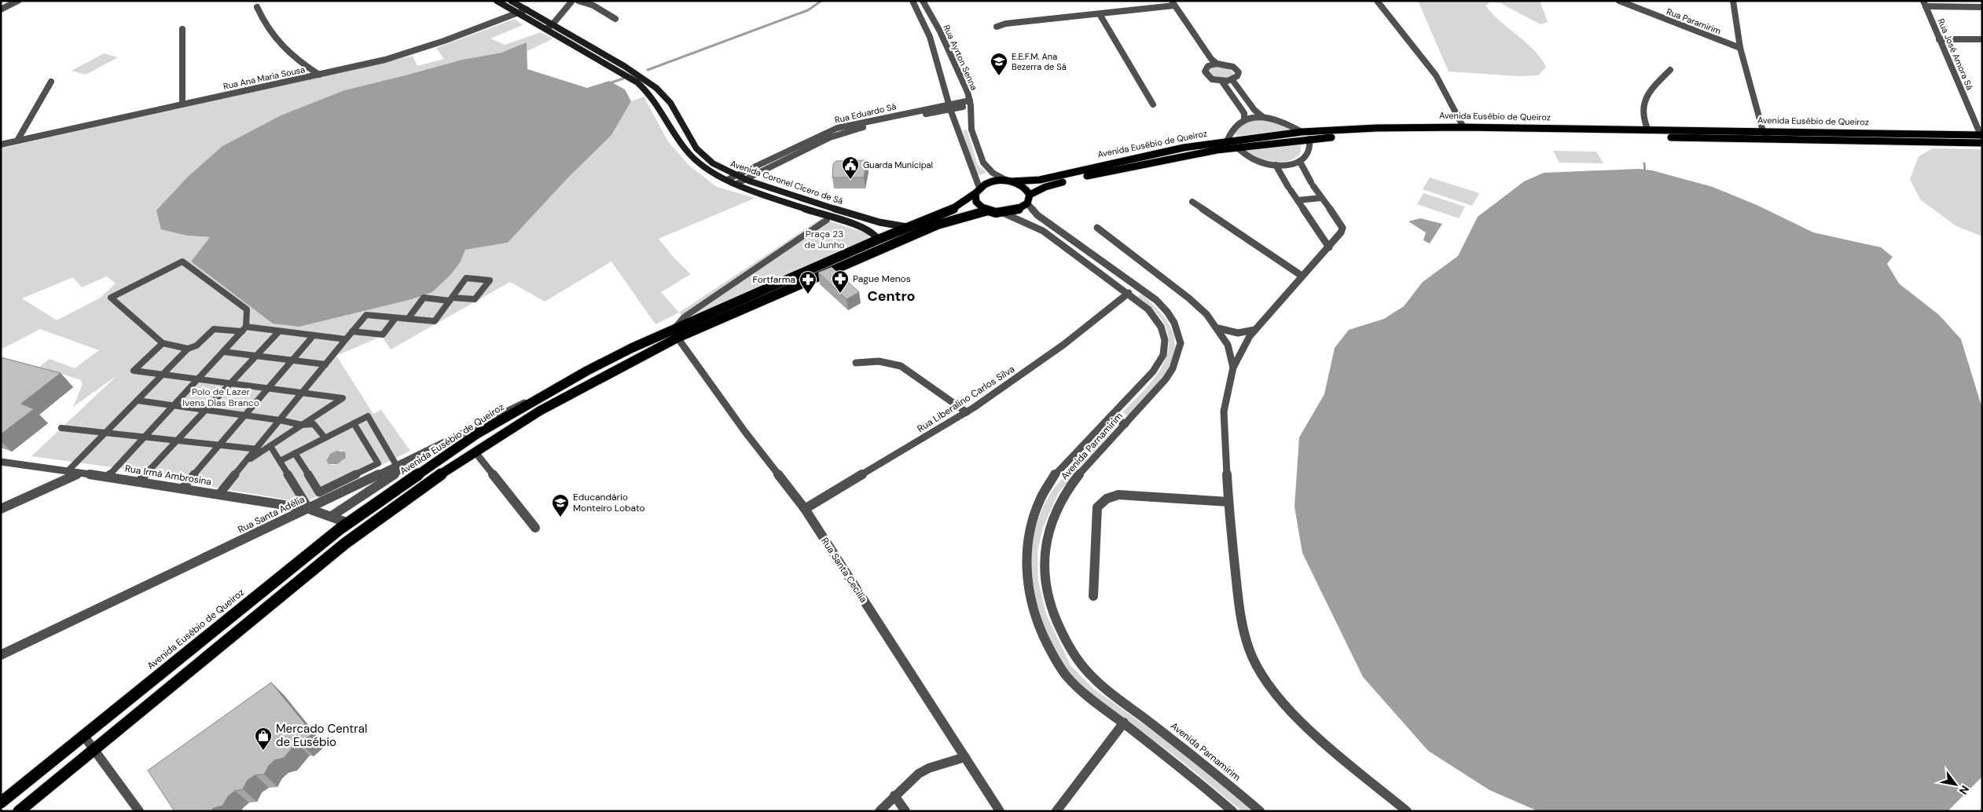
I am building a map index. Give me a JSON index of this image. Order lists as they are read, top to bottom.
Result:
{
  "streets": {
    "main road": ["Avenida Eusébio de Queiroz", "Avenida Coronel Cícero de Sá"],
    "street": [
      "Rua Paramirim",
      "Rua José Amora Sá",
      "Rua Ayrton Senna",
      "Rua Ana Maria Sousa",
      "Rua Eduardo Sá",
      "Rua Liberalino Carlos Silva",
      "Avenida Parnamirim",
      "Rua Irmã Ambrosina",
      "Rua Santa Adélia",
      "Rua Santa Cecilia"
    ]
  },
  "crossings": [
    ["Rua José Amora Sá", "Avenida Eusébio de Queiroz"],
    ["Rua Ayrton Senna", "Rua Eduardo Sá"],
    ["Rua Ayrton Senna", "Avenida Eusébio de Queiroz"],
    ["Rua Ayrton Senna", "Avenida Parnamirim"],
    ["Rua Ana Maria Sousa", "Avenida Coronel Cícero de Sá"],
    ["Rua Eduardo Sá", "Avenida Coronel Cícero de Sá"],
    ["Avenida Eusébio de Queiroz", "Avenida Coronel Cícero de Sá"],
    ["Avenida Eusébio de Queiroz", "Avenida Parnamirim"],
    ["Avenida Eusébio de Queiroz", "Rua Irmã Ambrosina"],
    ["Avenida Eusébio de Queiroz", "Rua Santa Adélia"],
    ["Rua Liberalino Carlos Silva", "Avenida Parnamirim"],
    ["Rua Liberalino Carlos Silva", "Rua Santa Cecilia"],
    ["Rua Irmã Ambrosina", "Rua Santa Adélia"]
  ],
  "districts": ["Centro"],
  "parks": ["Praça 23 de Junho", "Polo de Lazer Ivens Dias Branco"],
  "places": {
    "school or university": ["E.E.F.M. Ana Bezerra de Sá", "Educandário Monteiro Lobato"],
    "public building": ["Guarda Municipal"],
    "pharmacy": ["Pague Menos", "Fortfarma"],
    "shop": ["Mercado Central de Eusébio"]
  },
  "north": "bottom right"
}
